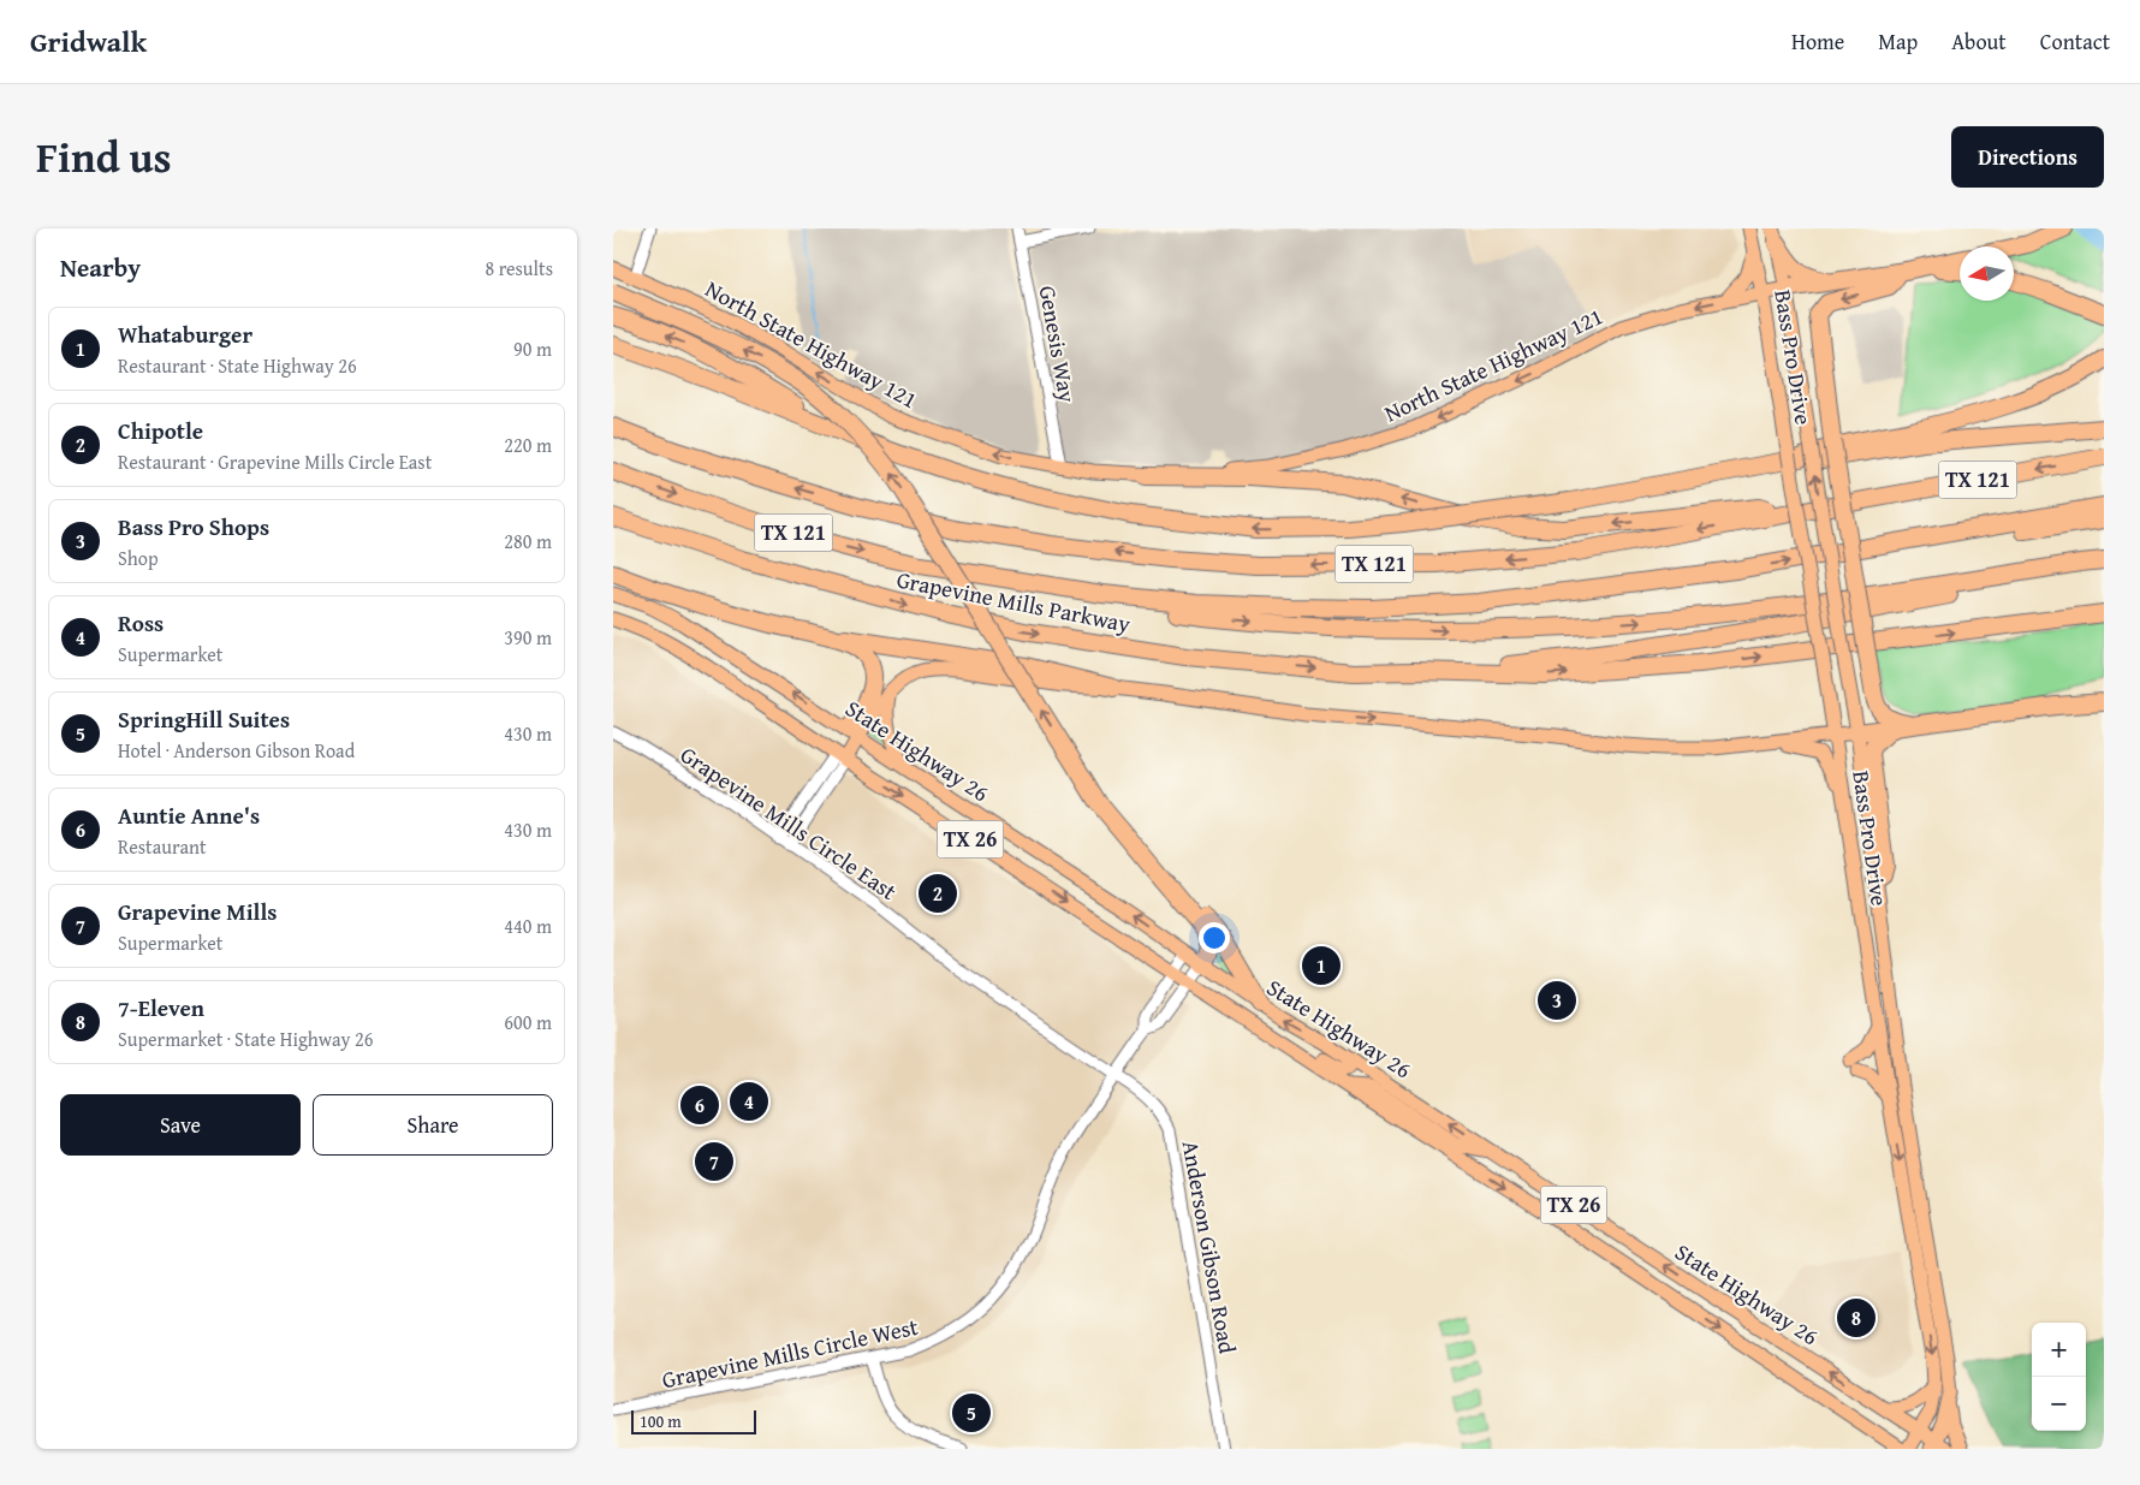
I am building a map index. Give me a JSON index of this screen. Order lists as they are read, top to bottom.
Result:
{
  "streets": {
    "highway": ["TX 121", "Grapevine Mills Parkway"],
    "main road": [
      "North State Highway 121",
      "Bass Pro Drive",
      "State Highway 26",
      "TX 26"
    ],
    "street": [
      "Genesis Way",
      "Grapevine Mills Circle East",
      "Anderson Gibson Road",
      "Grapevine Mills Circle West"
    ]
  },
  "crossings": [
    ["North State Highway 121", "Genesis Way"],
    ["North State Highway 121", "Bass Pro Drive"],
    ["Bass Pro Drive", "State Highway 26"],
    ["Grapevine Mills Circle East", "Anderson Gibson Road"],
    ["Grapevine Mills Circle East", "Grapevine Mills Circle West"],
    ["Anderson Gibson Road", "Grapevine Mills Circle West"]
  ],
  "one_way": ["North State Highway 121"],
  "scale_bar": "100 m",
  "north": "left",
  "page": {
    "header": "Gridwalk",
    "nav": [
      "Home",
      "Map",
      "About",
      "Contact"
    ],
    "title": "Find us",
    "buttons": [
      "Directions",
      ["Save", "Share"]
    ],
    "heading": ["Nearby", "8 results"],
    "list": [
      {
        "mark": "1",
        "name": "Whataburger",
        "note": "Restaurant · State Highway 26",
        "value": "90 m"
      },
      {
        "mark": "2",
        "name": "Chipotle",
        "note": "Restaurant · Grapevine Mills Circle East",
        "value": "220 m"
      },
      {
        "mark": "3",
        "name": "Bass Pro Shops",
        "note": "Shop",
        "value": "280 m"
      },
      {
        "mark": "4",
        "name": "Ross",
        "note": "Supermarket",
        "value": "390 m"
      },
      {
        "mark": "5",
        "name": "SpringHill Suites",
        "note": "Hotel · Anderson Gibson Road",
        "value": "430 m"
      },
      {
        "mark": "6",
        "name": "Auntie Anne's",
        "note": "Restaurant",
        "value": "430 m"
      },
      {
        "mark": "7",
        "name": "Grapevine Mills",
        "note": "Supermarket",
        "value": "440 m"
      },
      {
        "mark": "8",
        "name": "7-Eleven",
        "note": "Supermarket · State Highway 26",
        "value": "600 m"
      }
    ],
    "pins": [
      "2",
      "1",
      "3",
      "4",
      "6",
      "7",
      "8",
      "5"
    ],
    "map_buttons": ["+", "−"],
    "scale": "100 m"
  }
}
